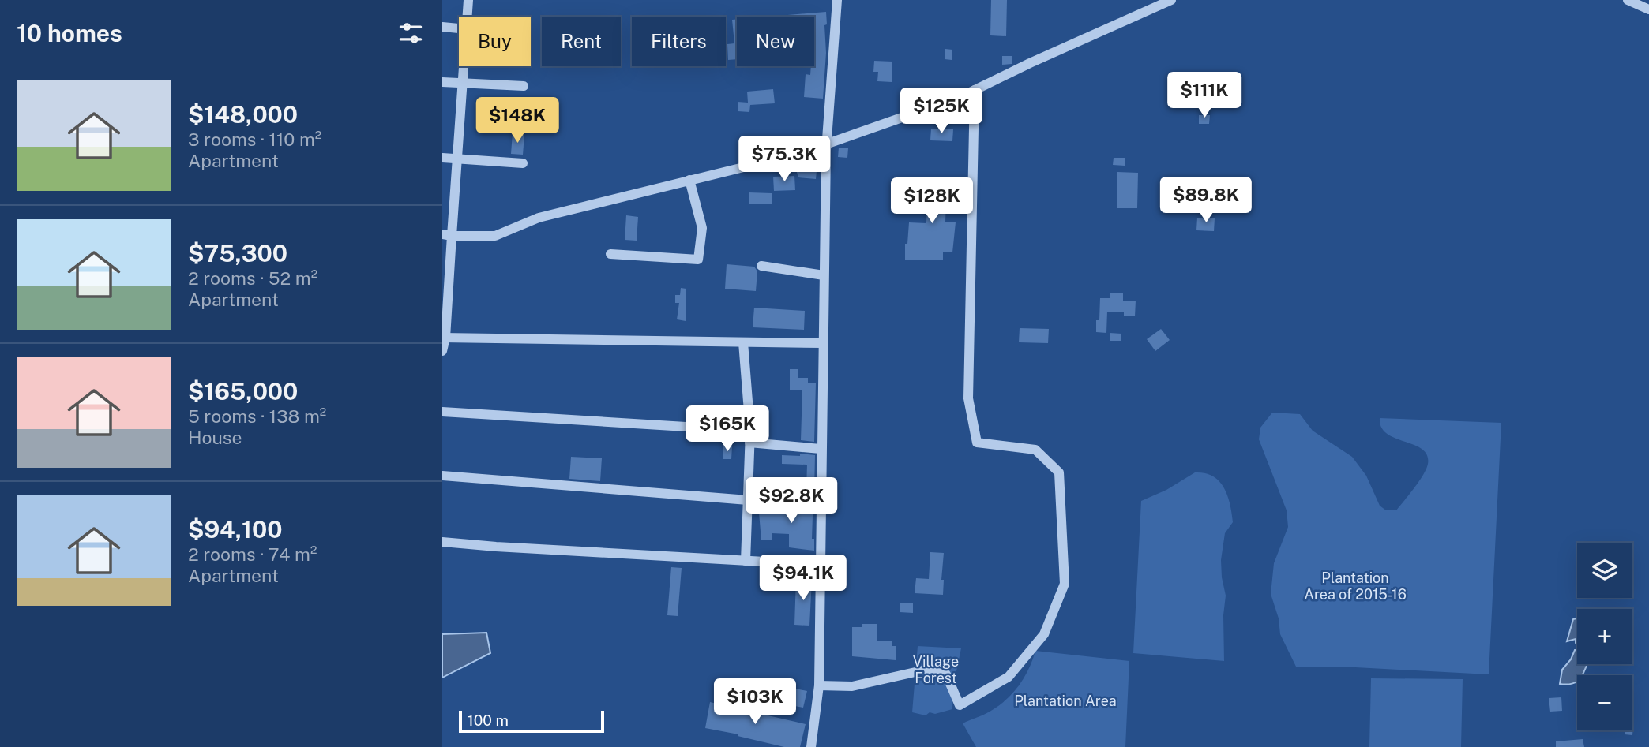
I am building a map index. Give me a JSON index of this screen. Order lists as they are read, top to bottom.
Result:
{
  "parks": ["Plantation Area of 2015-16", "Village Forest", "Plantation Area"],
  "scale_bar": "100 m",
  "page": {
    "heading": "10 homes",
    "chip": [
      "Buy",
      "Rent",
      "Filters",
      "New"
    ],
    "list": [
      {
        "name": "$148,000",
        "note": "3 rooms · 110 m² · Apartment"
      },
      {
        "name": "$75,300",
        "note": "2 rooms · 52 m² · Apartment"
      },
      {
        "name": "$165,000",
        "note": "5 rooms · 138 m² · House"
      },
      {
        "name": "$94,100",
        "note": "2 rooms · 74 m² · Apartment"
      }
    ],
    "price": [
      "$111K",
      "$125K",
      "$148K",
      "$75.3K",
      "$89.8K",
      "$128K",
      "$165K",
      "$92.8K",
      "$94.1K",
      "$103K"
    ],
    "map_buttons": ["+", "−"],
    "scale": "100 m"
  }
}
